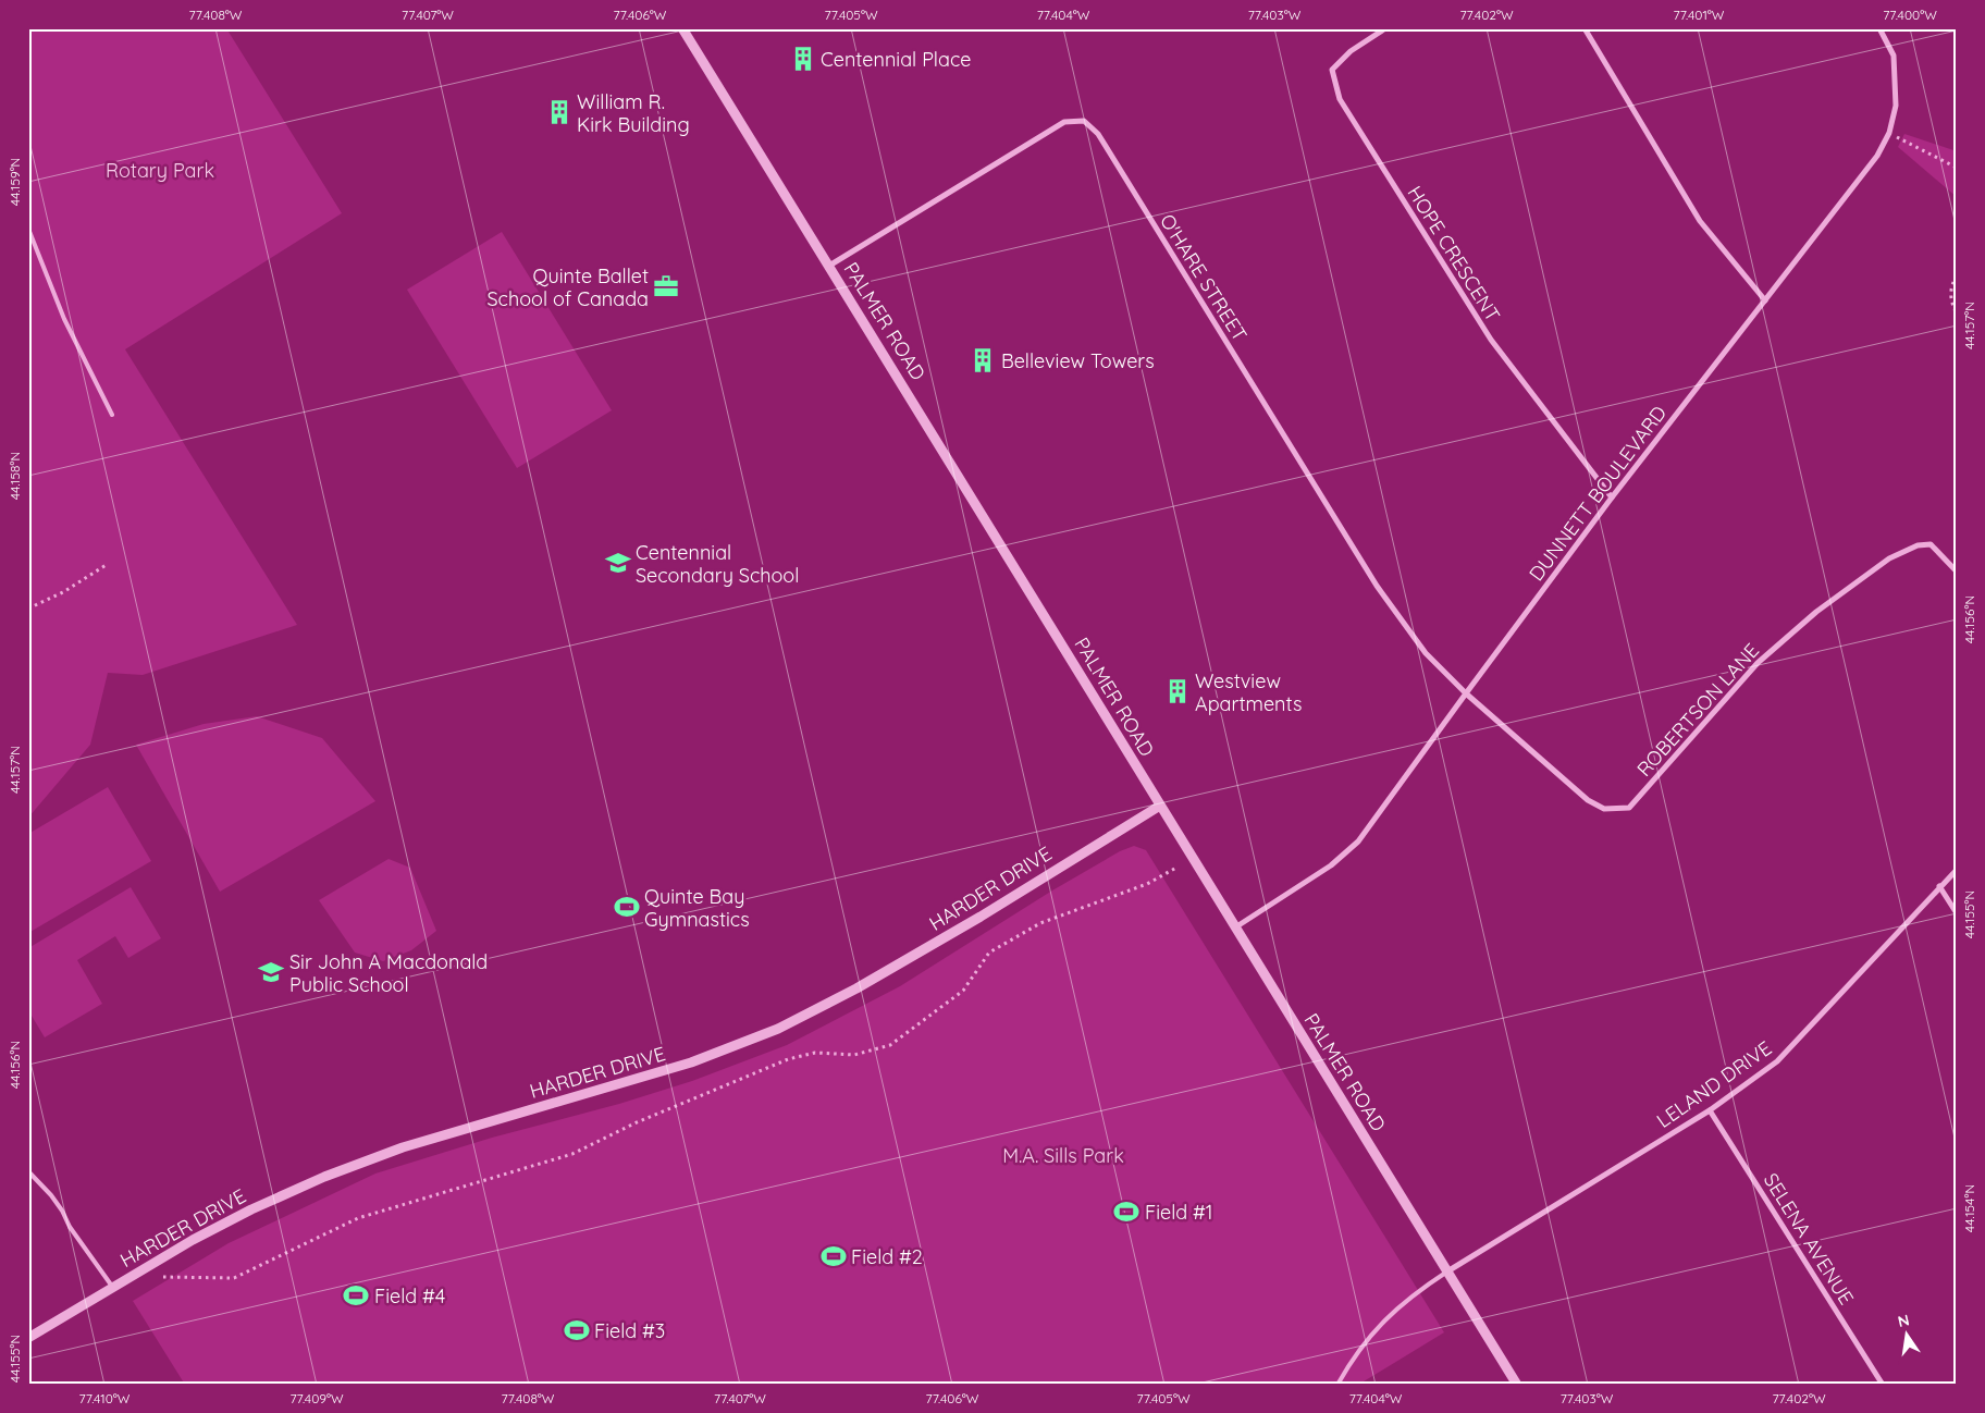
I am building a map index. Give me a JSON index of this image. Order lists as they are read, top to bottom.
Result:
{
  "streets": {
    "street": [
      "HOPE CRESCENT",
      "O'HARE STREET",
      "PALMER ROAD",
      "DUNNETT BOULEVARD",
      "ROBERTSON LANE",
      "HARDER DRIVE",
      "LELAND DRIVE",
      "SELENA AVENUE"
    ]
  },
  "crossings": [
    ["HOPE CRESCENT", "DUNNETT BOULEVARD"],
    ["O'HARE STREET", "PALMER ROAD"],
    ["O'HARE STREET", "DUNNETT BOULEVARD"],
    ["O'HARE STREET", "ROBERTSON LANE"],
    ["PALMER ROAD", "DUNNETT BOULEVARD"],
    ["PALMER ROAD", "HARDER DRIVE"],
    ["PALMER ROAD", "LELAND DRIVE"],
    ["DUNNETT BOULEVARD", "ROBERTSON LANE"],
    ["LELAND DRIVE", "SELENA AVENUE"]
  ],
  "parks": ["Rotary Park", "M.A. Sills Park"],
  "places": {
    "building": [
      "Centennial Place",
      "William R. Kirk Building",
      "Belleview Towers",
      "Westview Apartments"
    ],
    "office": ["Quinte Ballet School of Canada"],
    "school or university": ["Centennial Secondary School", "Sir John A Macdonald Public School"],
    "sports": [
      "Quinte Bay Gymnastics",
      "Field #1",
      "Field #2",
      "Field #4",
      "Field #3"
    ]
  },
  "north": "top",
  "coordinates": [
    "77.408°W",
    "77.407°W",
    "77.406°W",
    "77.405°W",
    "77.404°W",
    "77.403°W",
    "77.402°W",
    "77.401°W",
    "77.400°W",
    "44.159°N",
    "44.157°N",
    "44.158°N",
    "44.156°N",
    "44.155°N",
    "44.154°N",
    "77.410°W",
    "77.409°W"
  ]
}
